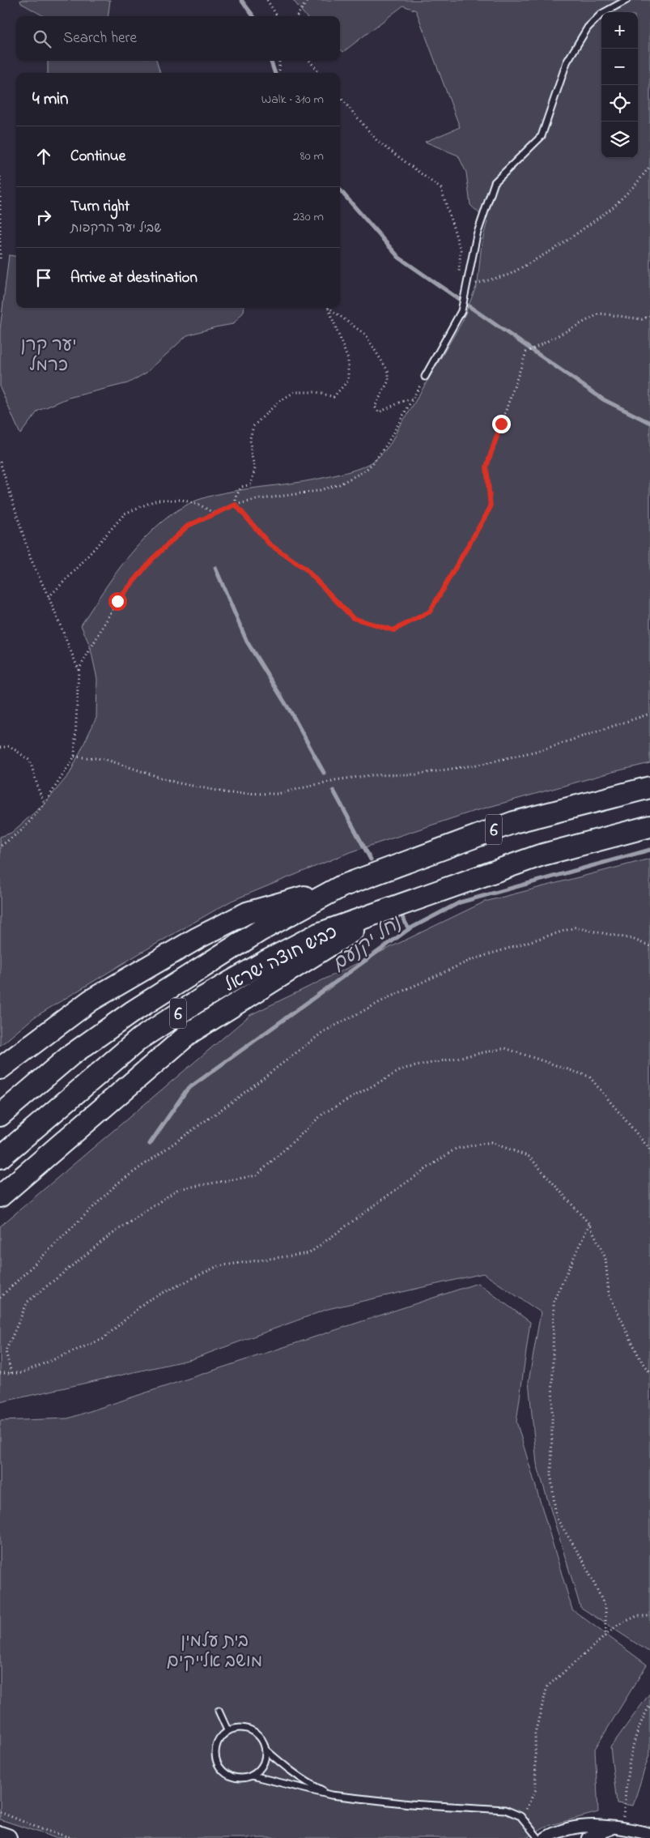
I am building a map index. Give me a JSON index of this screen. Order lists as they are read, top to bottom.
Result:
{
  "streets": {
    "highway": ["6", "כביש חוצה ישראל"]
  },
  "water": ["נחל יקנעם"],
  "parks": ["יער קרן כרמל", "בית עלמין מושב אלייקים"],
  "page": {
    "map_buttons": ["+", "−"],
    "search": "Search here",
    "heading": ["4 min", "Walk · 310 m"],
    "list": [
      ["Continue", "80 m"],
      ["Turn right", "שביל יער הרקפות", "230 m"],
      "Arrive at destination"
    ]
  }
}
